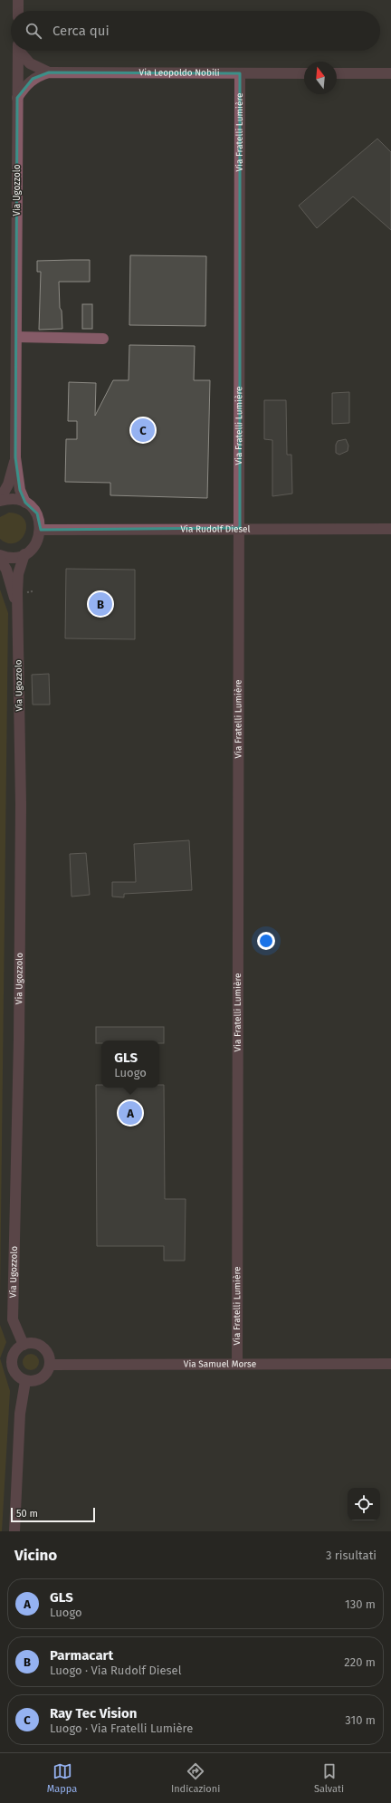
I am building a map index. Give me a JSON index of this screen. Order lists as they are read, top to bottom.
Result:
{
  "streets": {
    "street": [
      "Via Leopoldo Nobili",
      "Via Fratelli Lumière",
      "Via Ugozzolo",
      "Via Rudolf Diesel",
      "Via Samuel Morse"
    ]
  },
  "crossings": [
    ["Via Leopoldo Nobili", "Via Fratelli Lumière"],
    ["Via Fratelli Lumière", "Via Rudolf Diesel"],
    ["Via Fratelli Lumière", "Via Samuel Morse"],
    ["Via Ugozzolo", "Via Samuel Morse"]
  ],
  "scale_bar": "50 m",
  "north": "top",
  "page": {
    "search": "Cerca qui",
    "pins": ["C", "B", "A"],
    "popup": ["GLS", "Luogo"],
    "scale": "50 m",
    "heading": ["Vicino", "3 risultati"],
    "list": [
      {
        "mark": "A",
        "name": "GLS",
        "note": "Luogo",
        "value": "130 m"
      },
      {
        "mark": "B",
        "name": "Parmacart",
        "note": "Luogo · Via Rudolf Diesel",
        "value": "220 m"
      },
      {
        "mark": "C",
        "name": "Ray Tec Vision",
        "note": "Luogo · Via Fratelli Lumière",
        "value": "310 m"
      }
    ],
    "nav": ["Mappa", "Indicazioni", "Salvati"]
  }
}
